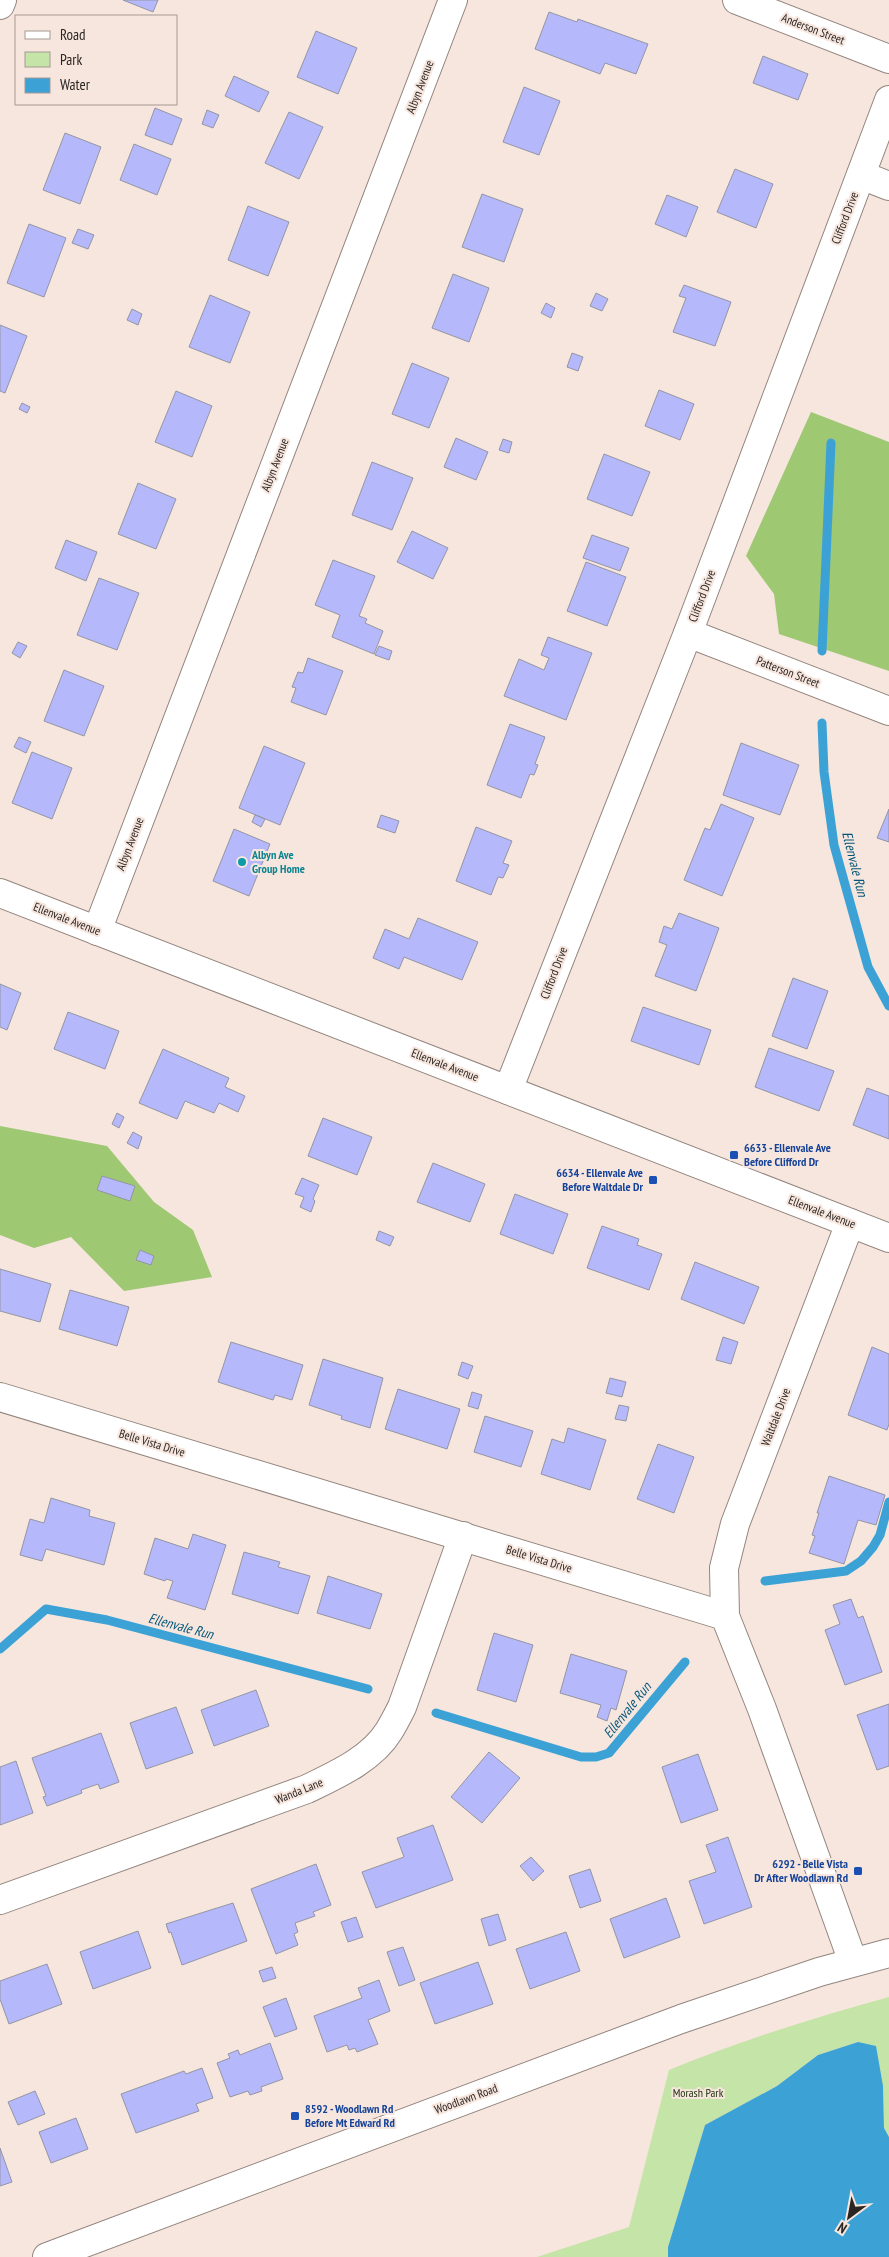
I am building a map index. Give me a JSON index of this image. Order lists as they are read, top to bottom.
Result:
{
  "streets": {
    "street": [
      "Anderson Street",
      "Albyn Avenue",
      "Clifford Drive",
      "Patterson Street",
      "Ellenvale Avenue",
      "Waltdale Drive",
      "Belle Vista Drive",
      "Wanda Lane",
      "Woodlawn Road"
    ]
  },
  "crossings": [
    ["Albyn Avenue", "Ellenvale Avenue"],
    ["Clifford Drive", "Patterson Street"],
    ["Clifford Drive", "Ellenvale Avenue"],
    ["Ellenvale Avenue", "Waltdale Drive"],
    ["Waltdale Drive", "Belle Vista Drive"],
    ["Belle Vista Drive", "Wanda Lane"]
  ],
  "water": ["Ellenvale Run"],
  "parks": ["Morash Park"],
  "places": {
    "other": ["Albyn Ave Group Home"],
    "transit": [
      "6633 - Ellenvale Ave Before Clifford Dr",
      "6634 - Ellenvale Ave Before Waltdale Dr",
      "6292 - Belle Vista Dr After Woodlawn Rd",
      "8592 - Woodlawn Rd Before Mt Edward Rd"
    ]
  },
  "legend": ["Road", "Park", "Water"],
  "north": "bottom left"
}
